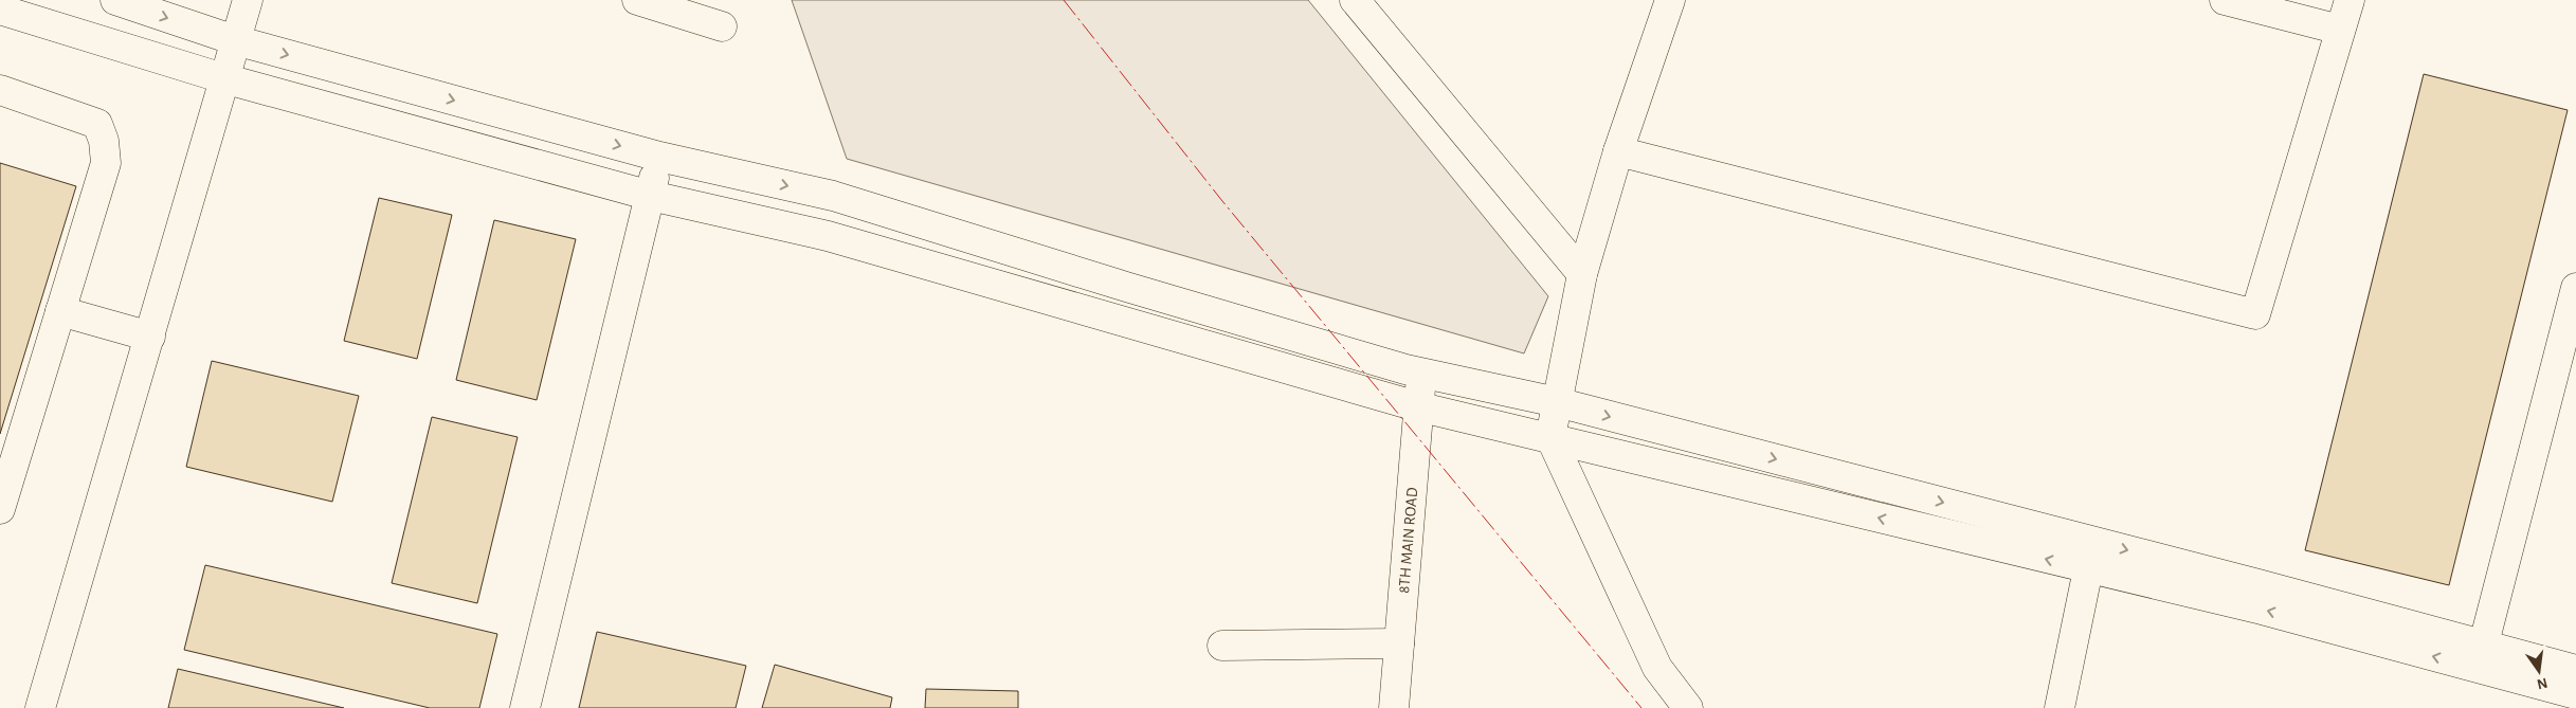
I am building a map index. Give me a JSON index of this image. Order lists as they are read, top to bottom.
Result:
{
  "streets": {
    "street": ["8TH MAIN ROAD"]
  },
  "north": "bottom"
}
